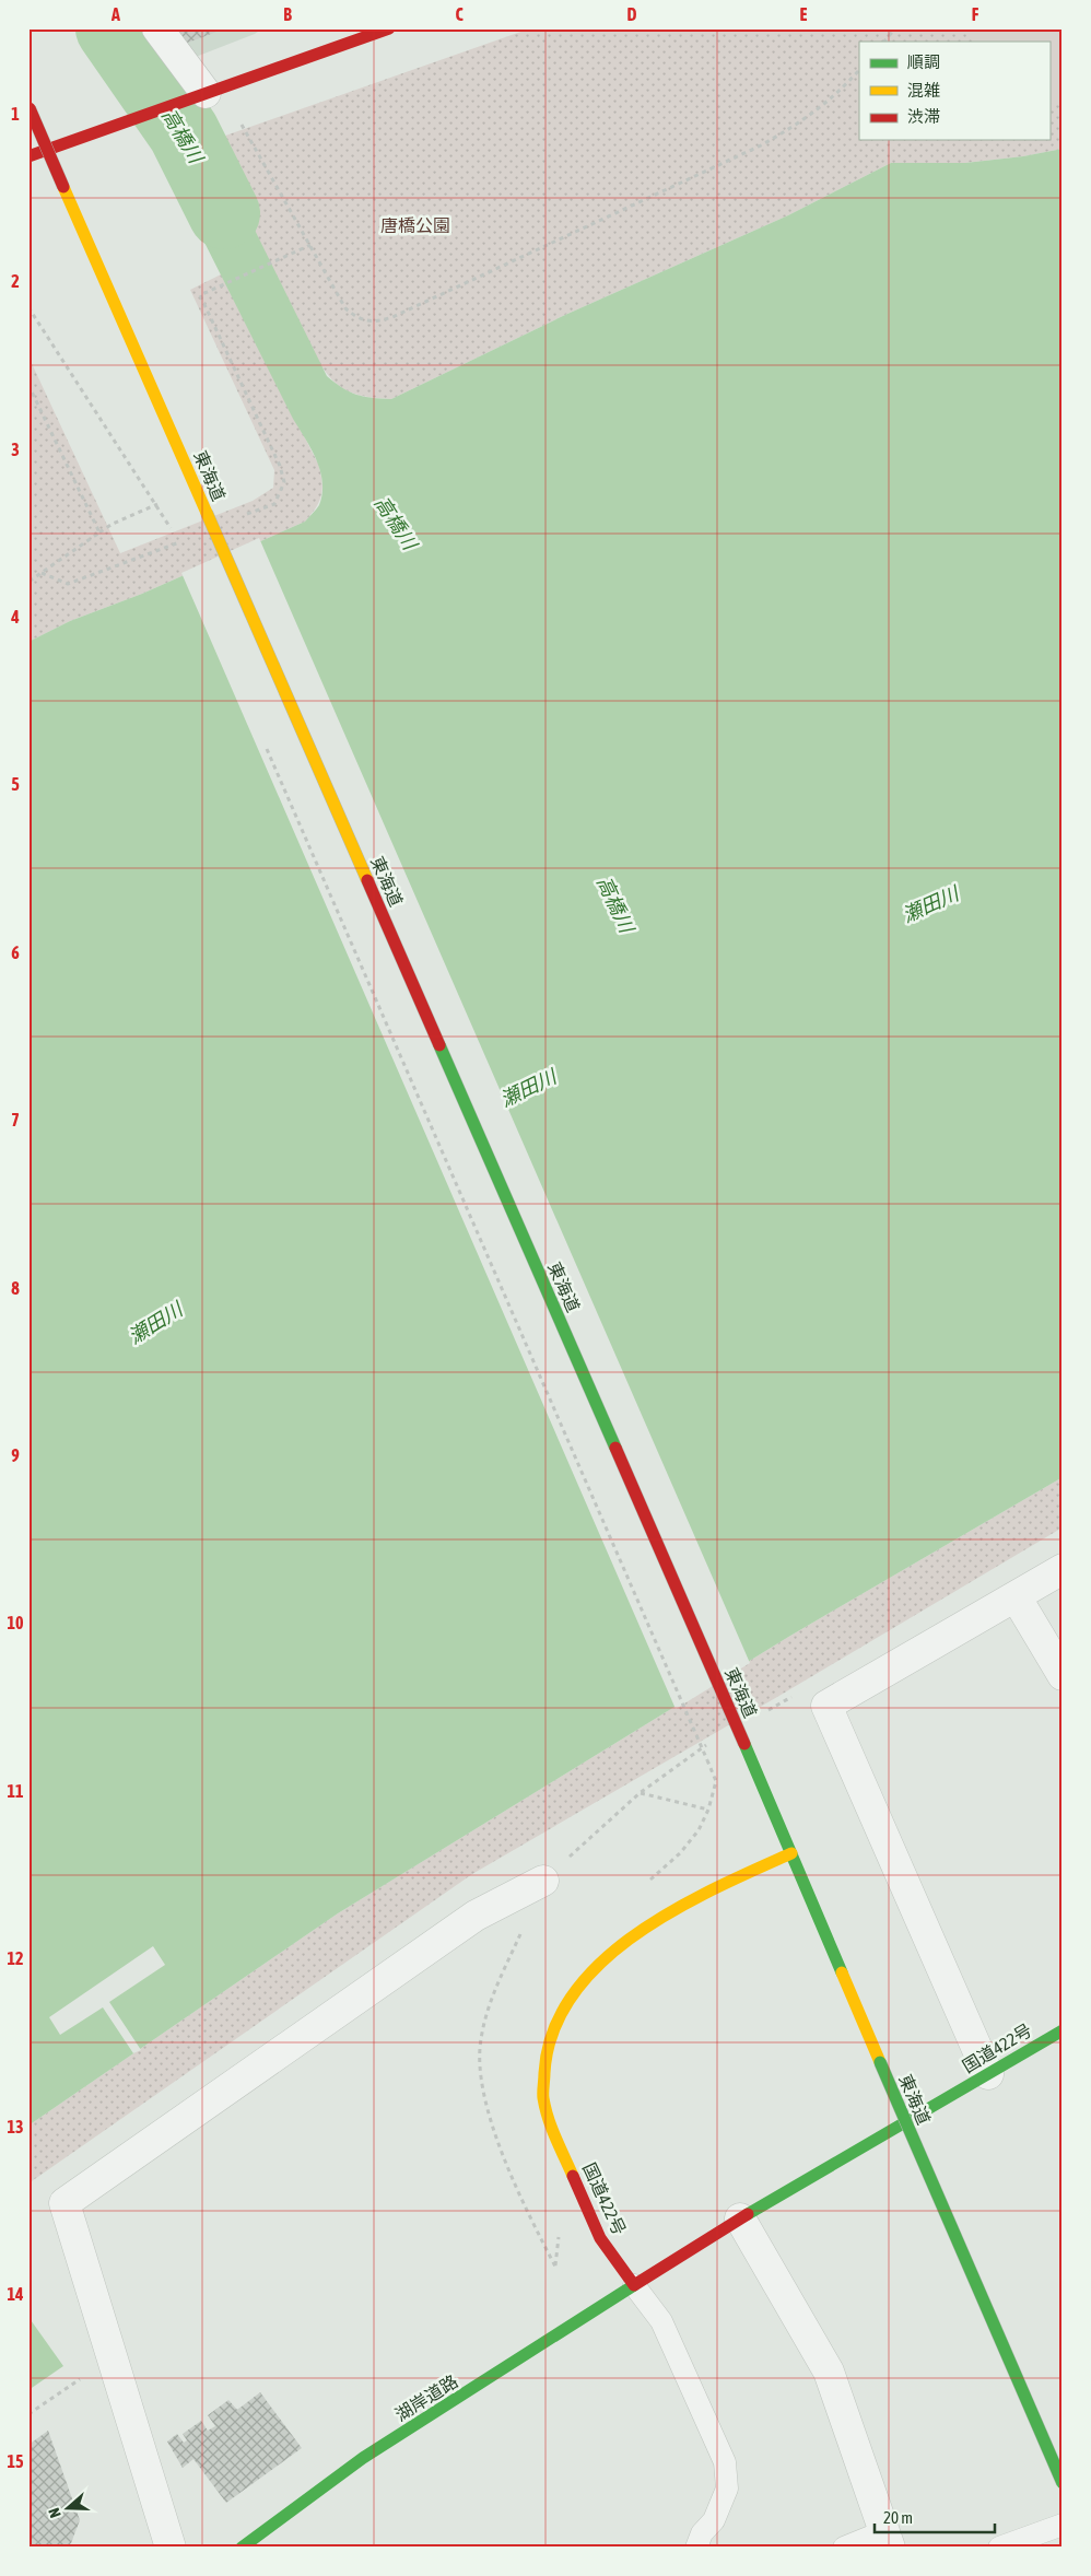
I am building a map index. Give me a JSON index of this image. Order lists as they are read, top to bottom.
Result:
{
  "streets": {
    "main road": ["東海道", "国道422号", "湖岸道路"]
  },
  "crossings": [
    ["東海道", "国道422号"],
    ["国道422号", "湖岸道路"]
  ],
  "water": ["高橋川", "瀬田川"],
  "parks": ["唐橋公園"],
  "legend": ["順調", "混雑", "渋滞"],
  "scale_bar": "20 m",
  "north": "left",
  "grid": {
    "columns": [
      "A",
      "B",
      "C",
      "D",
      "E",
      "F"
    ],
    "rows": [
      "1",
      "2",
      "3",
      "4",
      "5",
      "6",
      "7",
      "8",
      "9",
      "10",
      "11",
      "12",
      "13",
      "14",
      "15"
    ]
  }
}
